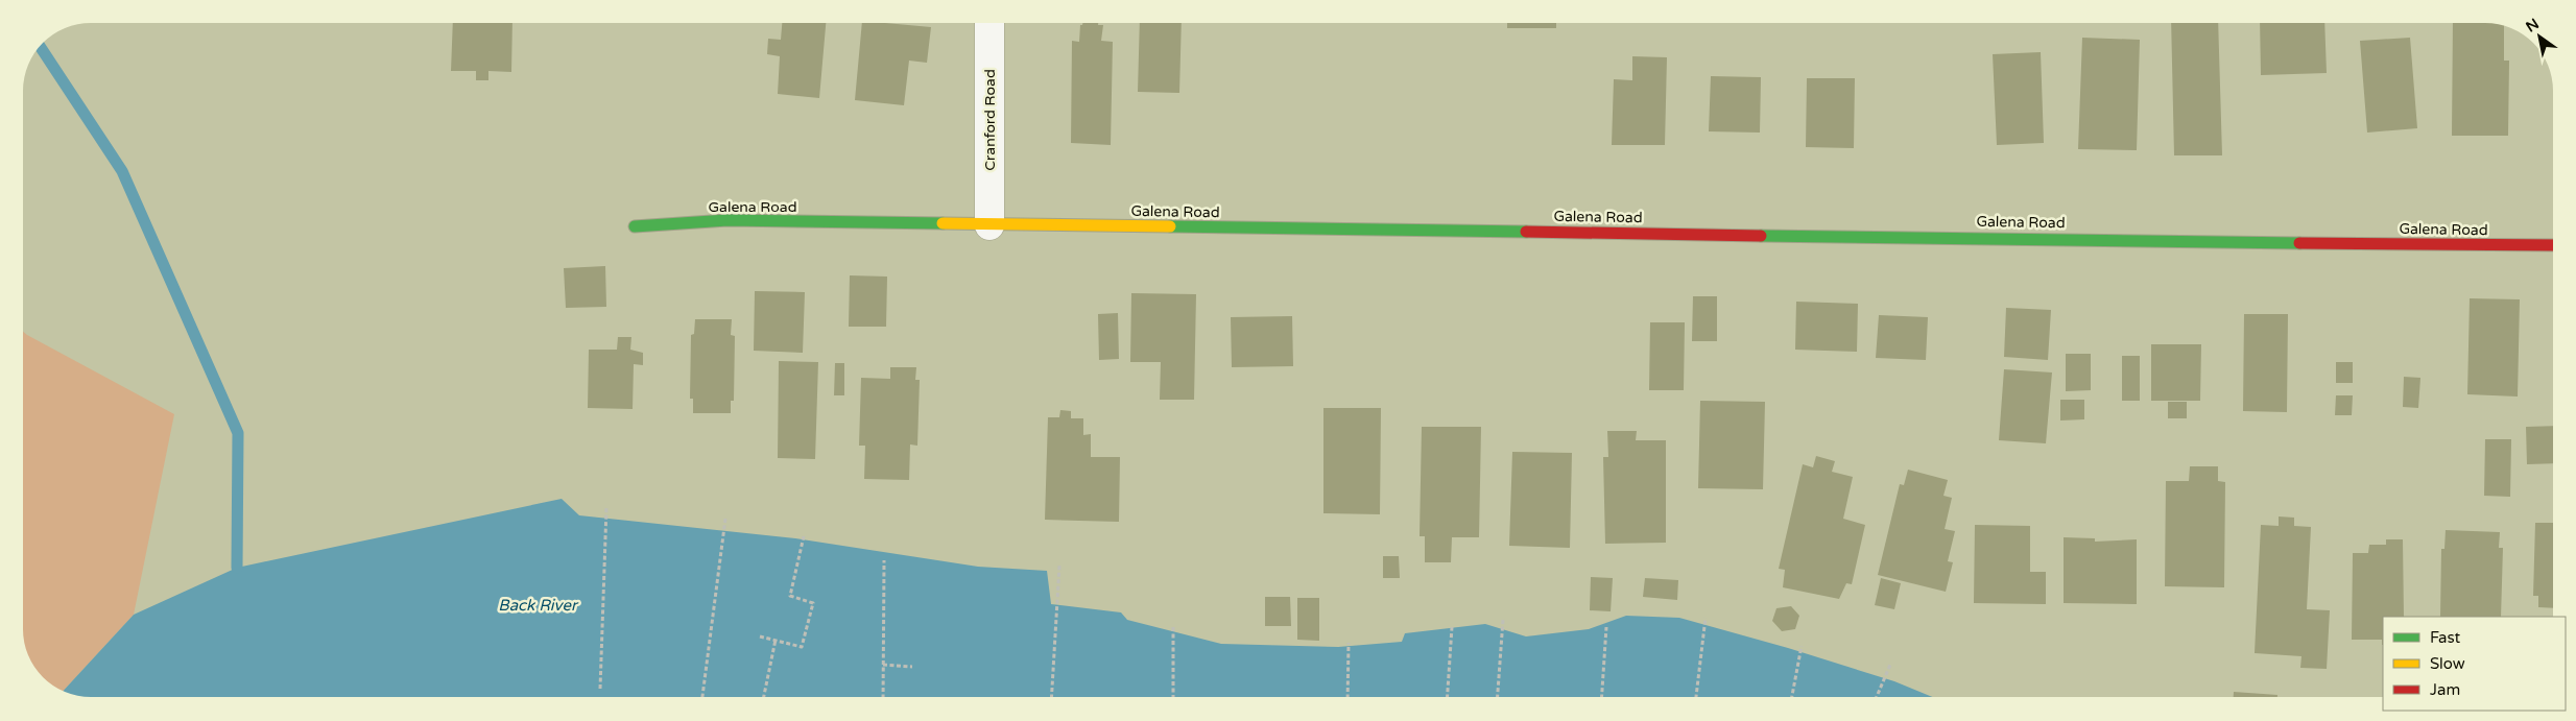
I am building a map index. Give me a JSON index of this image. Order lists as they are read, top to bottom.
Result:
{
  "streets": {
    "street": ["Cranford Road", "Galena Road"]
  },
  "crossings": [
    ["Cranford Road", "Galena Road"]
  ],
  "water": ["Back River"],
  "legend": ["Fast", "Slow", "Jam"],
  "north": "top left"
}
